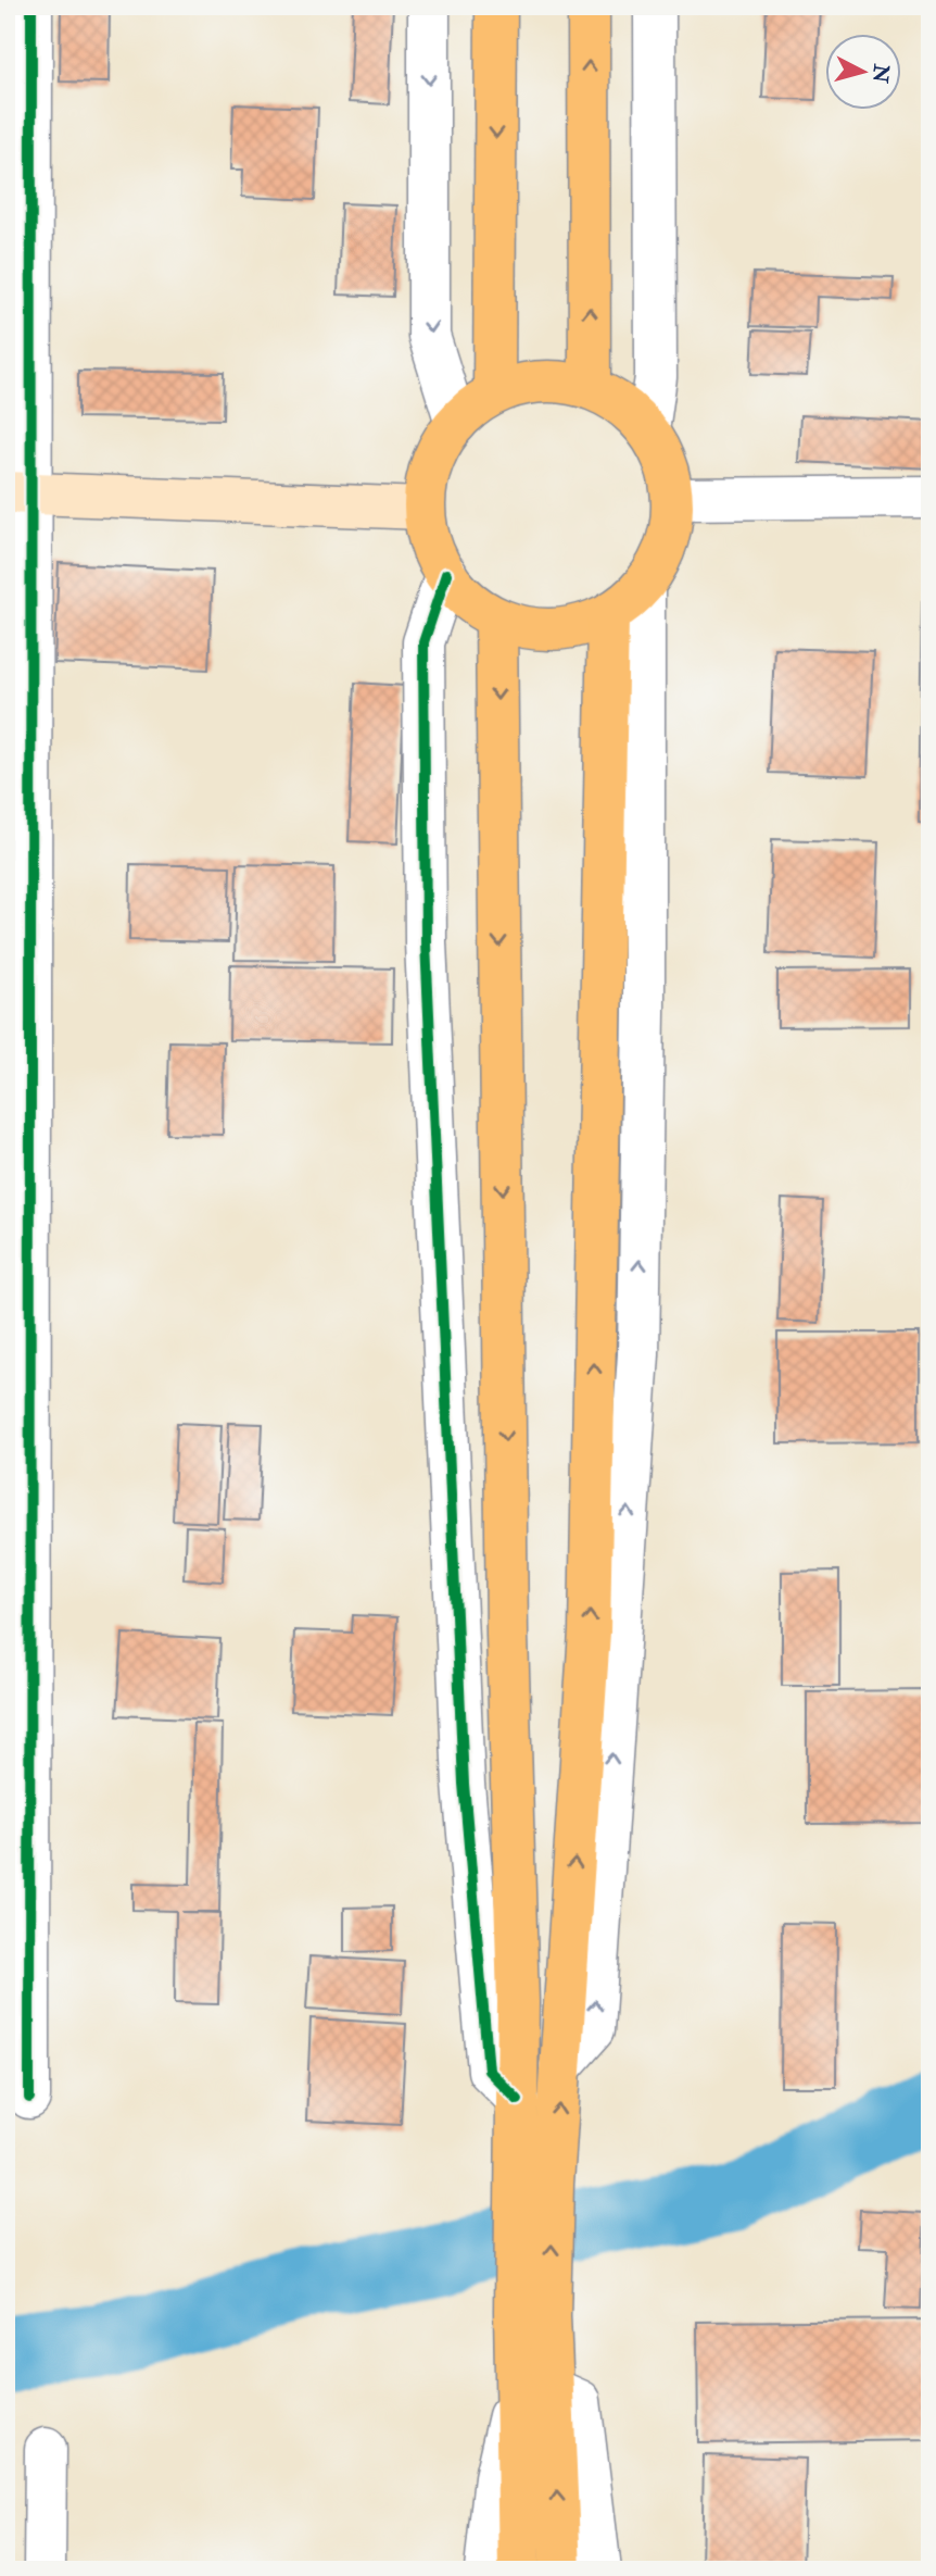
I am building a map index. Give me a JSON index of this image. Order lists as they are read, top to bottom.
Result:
{
  "north": "right"
}
